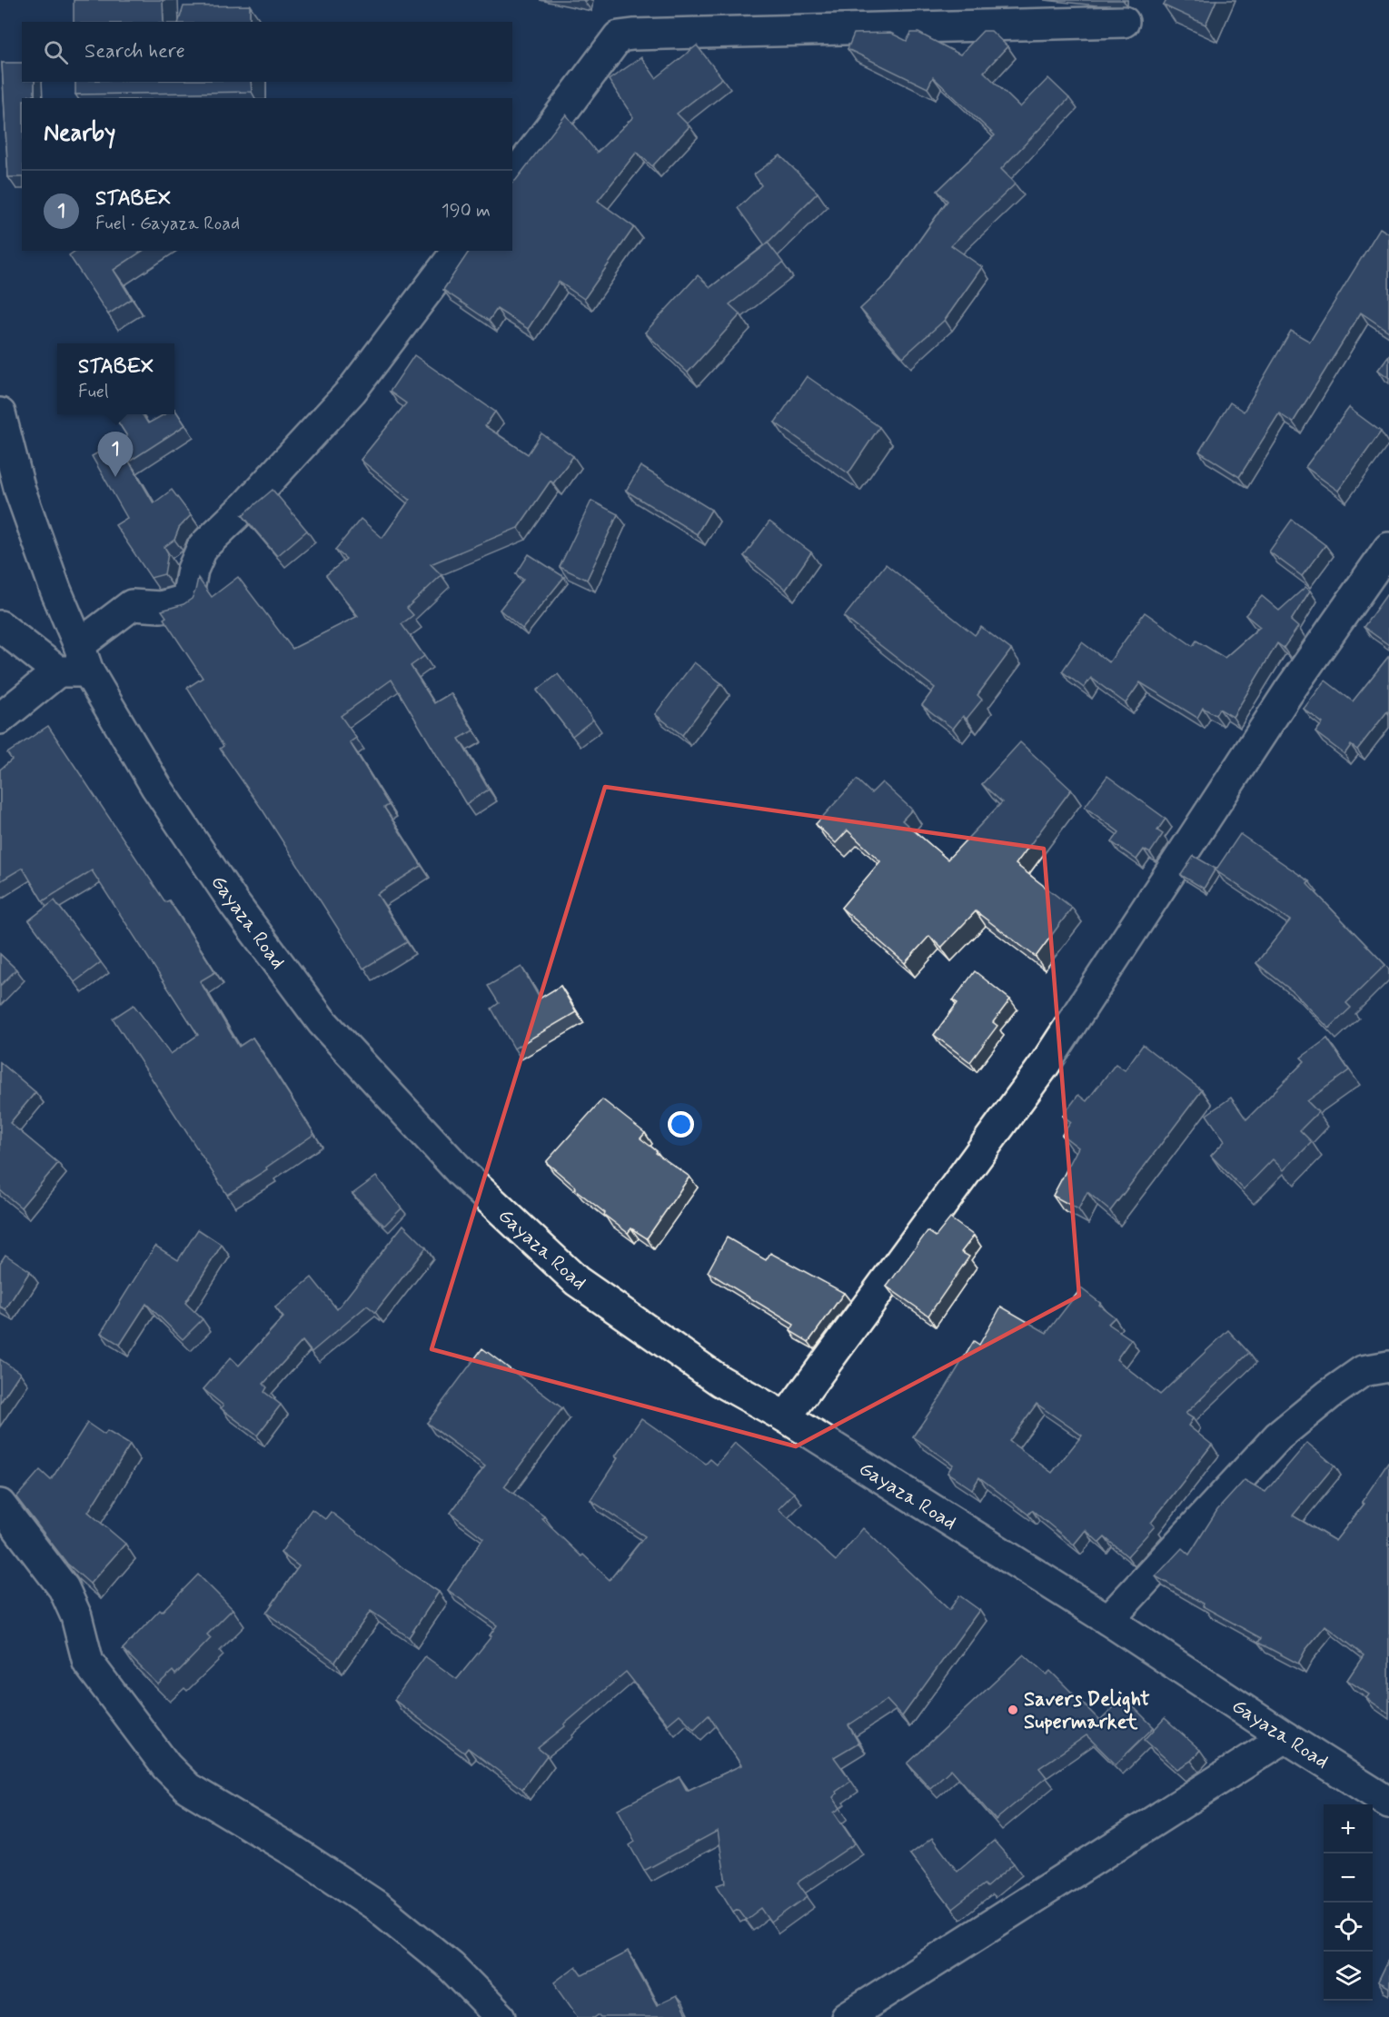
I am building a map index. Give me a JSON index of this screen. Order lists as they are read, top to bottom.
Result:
{
  "streets": {
    "street": ["Gayaza Road"]
  },
  "places": ["Savers Delight Supermarket"],
  "page": {
    "search": "Search here",
    "heading": "Nearby",
    "list": [
      {
        "mark": "1",
        "name": "STABEX",
        "note": "Fuel · Gayaza Road",
        "value": "190 m"
      }
    ],
    "popup": ["STABEX", "Fuel"],
    "pins": "1",
    "map_buttons": ["+", "−"]
  }
}
